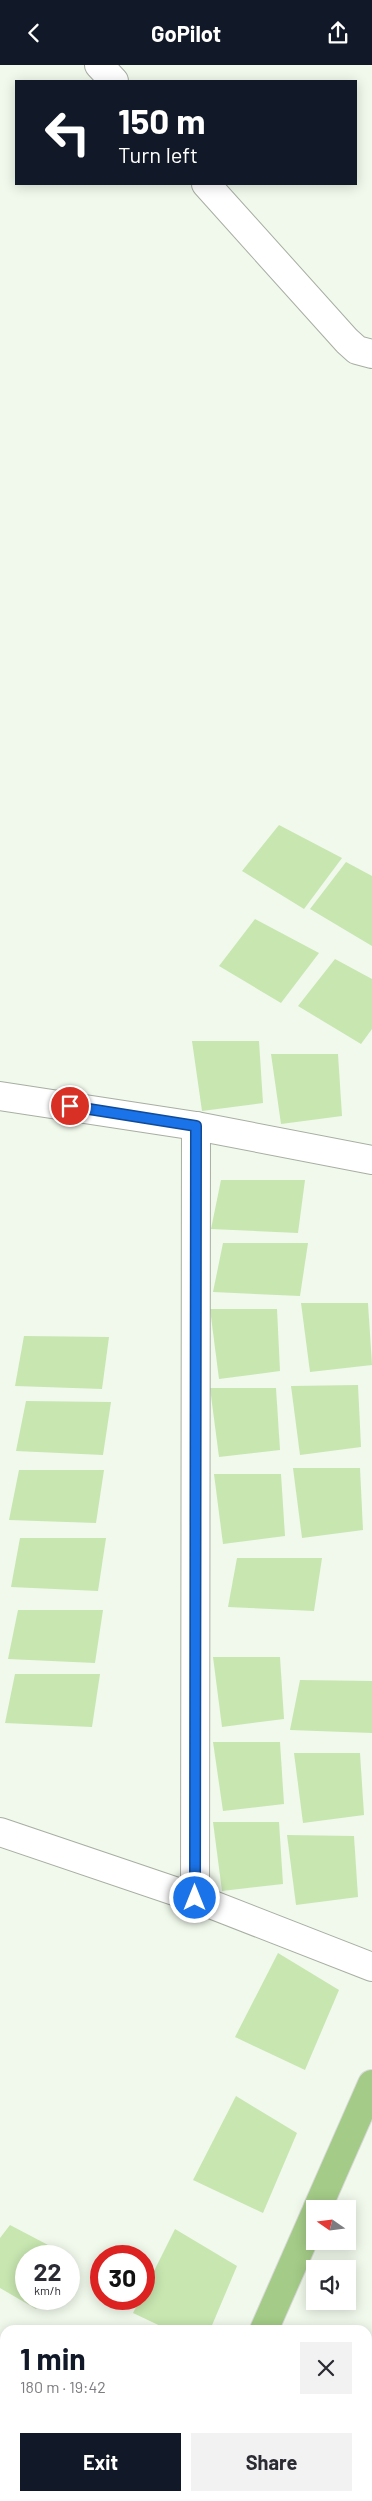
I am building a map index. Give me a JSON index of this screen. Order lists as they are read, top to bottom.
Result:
{
  "north": "left",
  "page": {
    "header": "GoPilot",
    "turn": ["150 m", "Turn left"],
    "speed": "22 km/h",
    "limit": "30",
    "heading": ["1 min", "180 m · 19:42"],
    "buttons": ["Exit", "Share"]
  }
}
